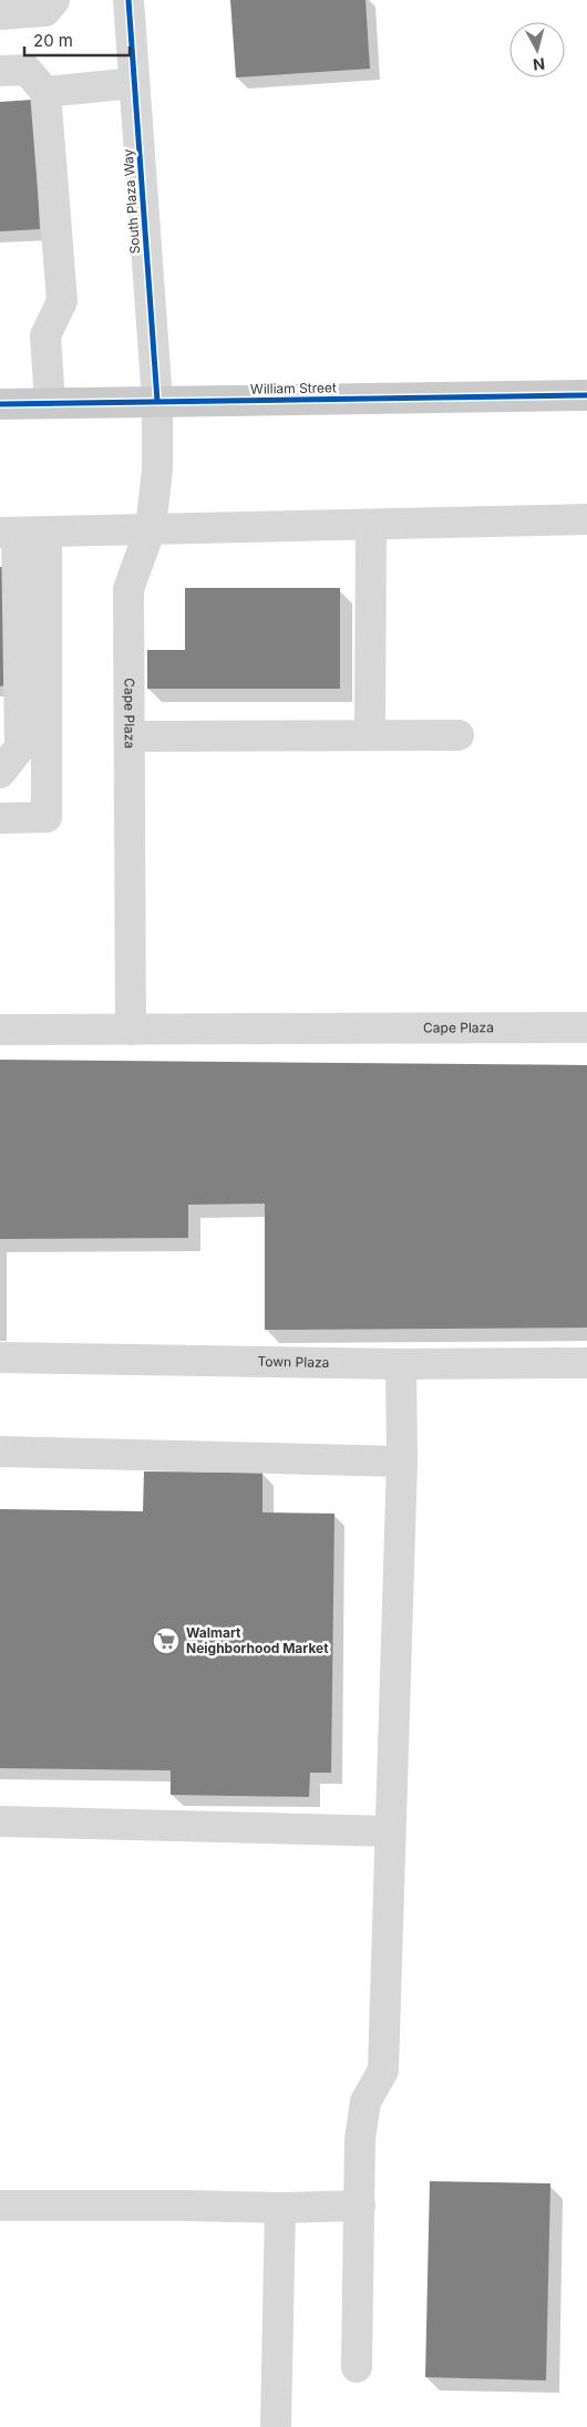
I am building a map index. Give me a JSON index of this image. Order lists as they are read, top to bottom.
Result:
{
  "streets": {
    "main road": ["William Street"],
    "street": ["South Plaza Way", "Cape Plaza", "Town Plaza"]
  },
  "crossings": [
    ["South Plaza Way", "William Street"],
    ["South Plaza Way", "Cape Plaza"],
    ["William Street", "Cape Plaza"]
  ],
  "places": {
    "supermarket": ["Walmart Neighborhood Market"]
  },
  "scale_bar": "20 m",
  "north": "bottom"
}
